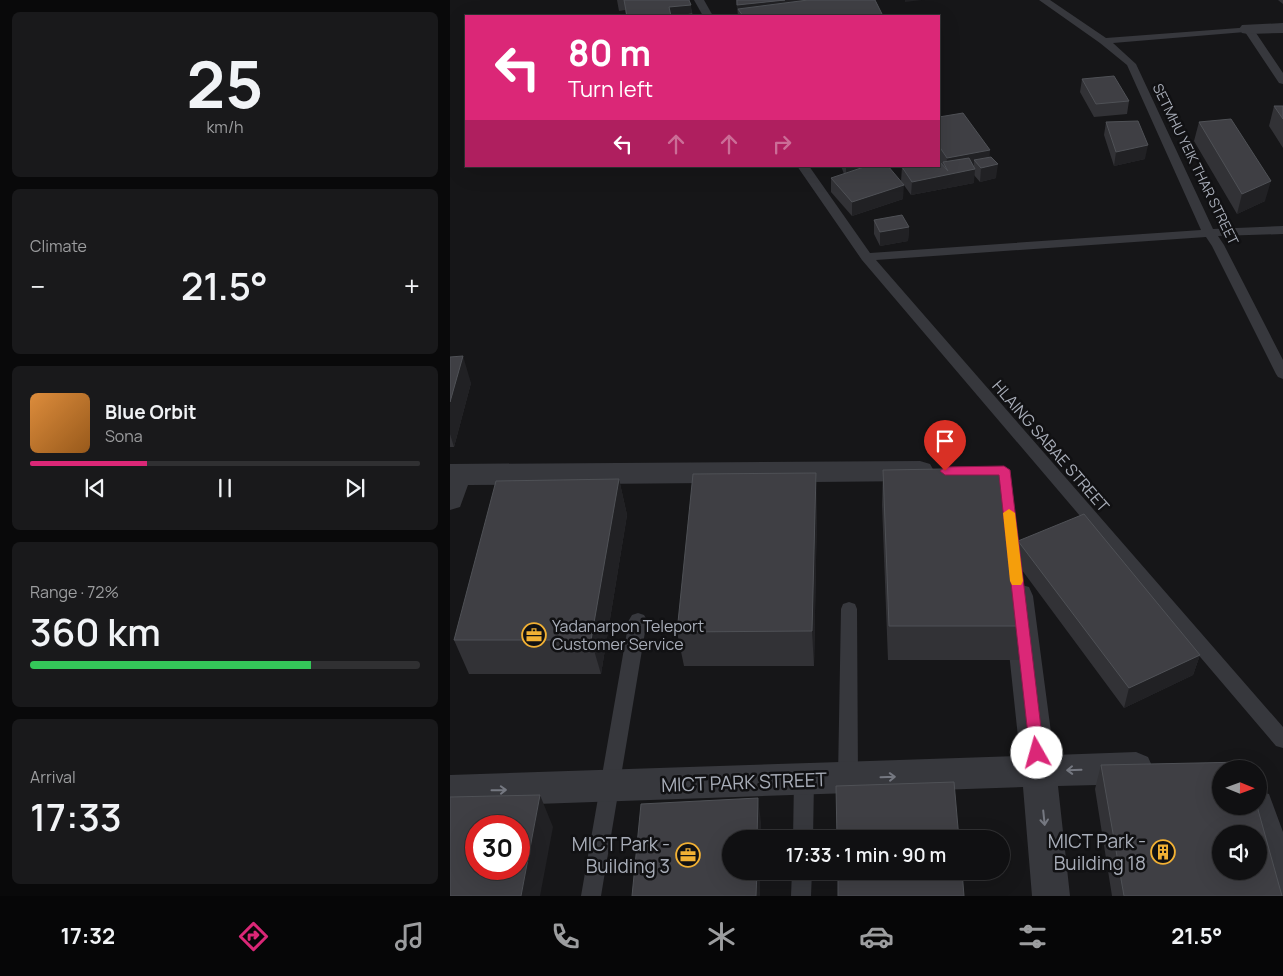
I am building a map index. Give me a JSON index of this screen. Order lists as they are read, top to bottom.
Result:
{
  "streets": {
    "street": ["MICT PARK STREET"],
    "lane": ["SETMHU YEIK THAR STREET", "HLAING SABAE STREET"]
  },
  "places": {
    "office": ["Yadanarpon Teleport Customer Service", "MICT Park - Building 3"],
    "building": ["MICT Park - Building 18"]
  },
  "north": "right",
  "page": {
    "tile": [
      ["25", "km/h"],
      "Climate",
      ["Range · 72%", "360 km"],
      ["Arrival", "17:33"]
    ],
    "turn": ["80 m", "Turn left"],
    "heat": ["−", "21.5°", "+"],
    "song": ["Blue Orbit", "Sona"],
    "limit": "30",
    "trip": "17:33 · 1 min · 90 m",
    "tabs": ["17:32", "21.5°"]
  }
}
